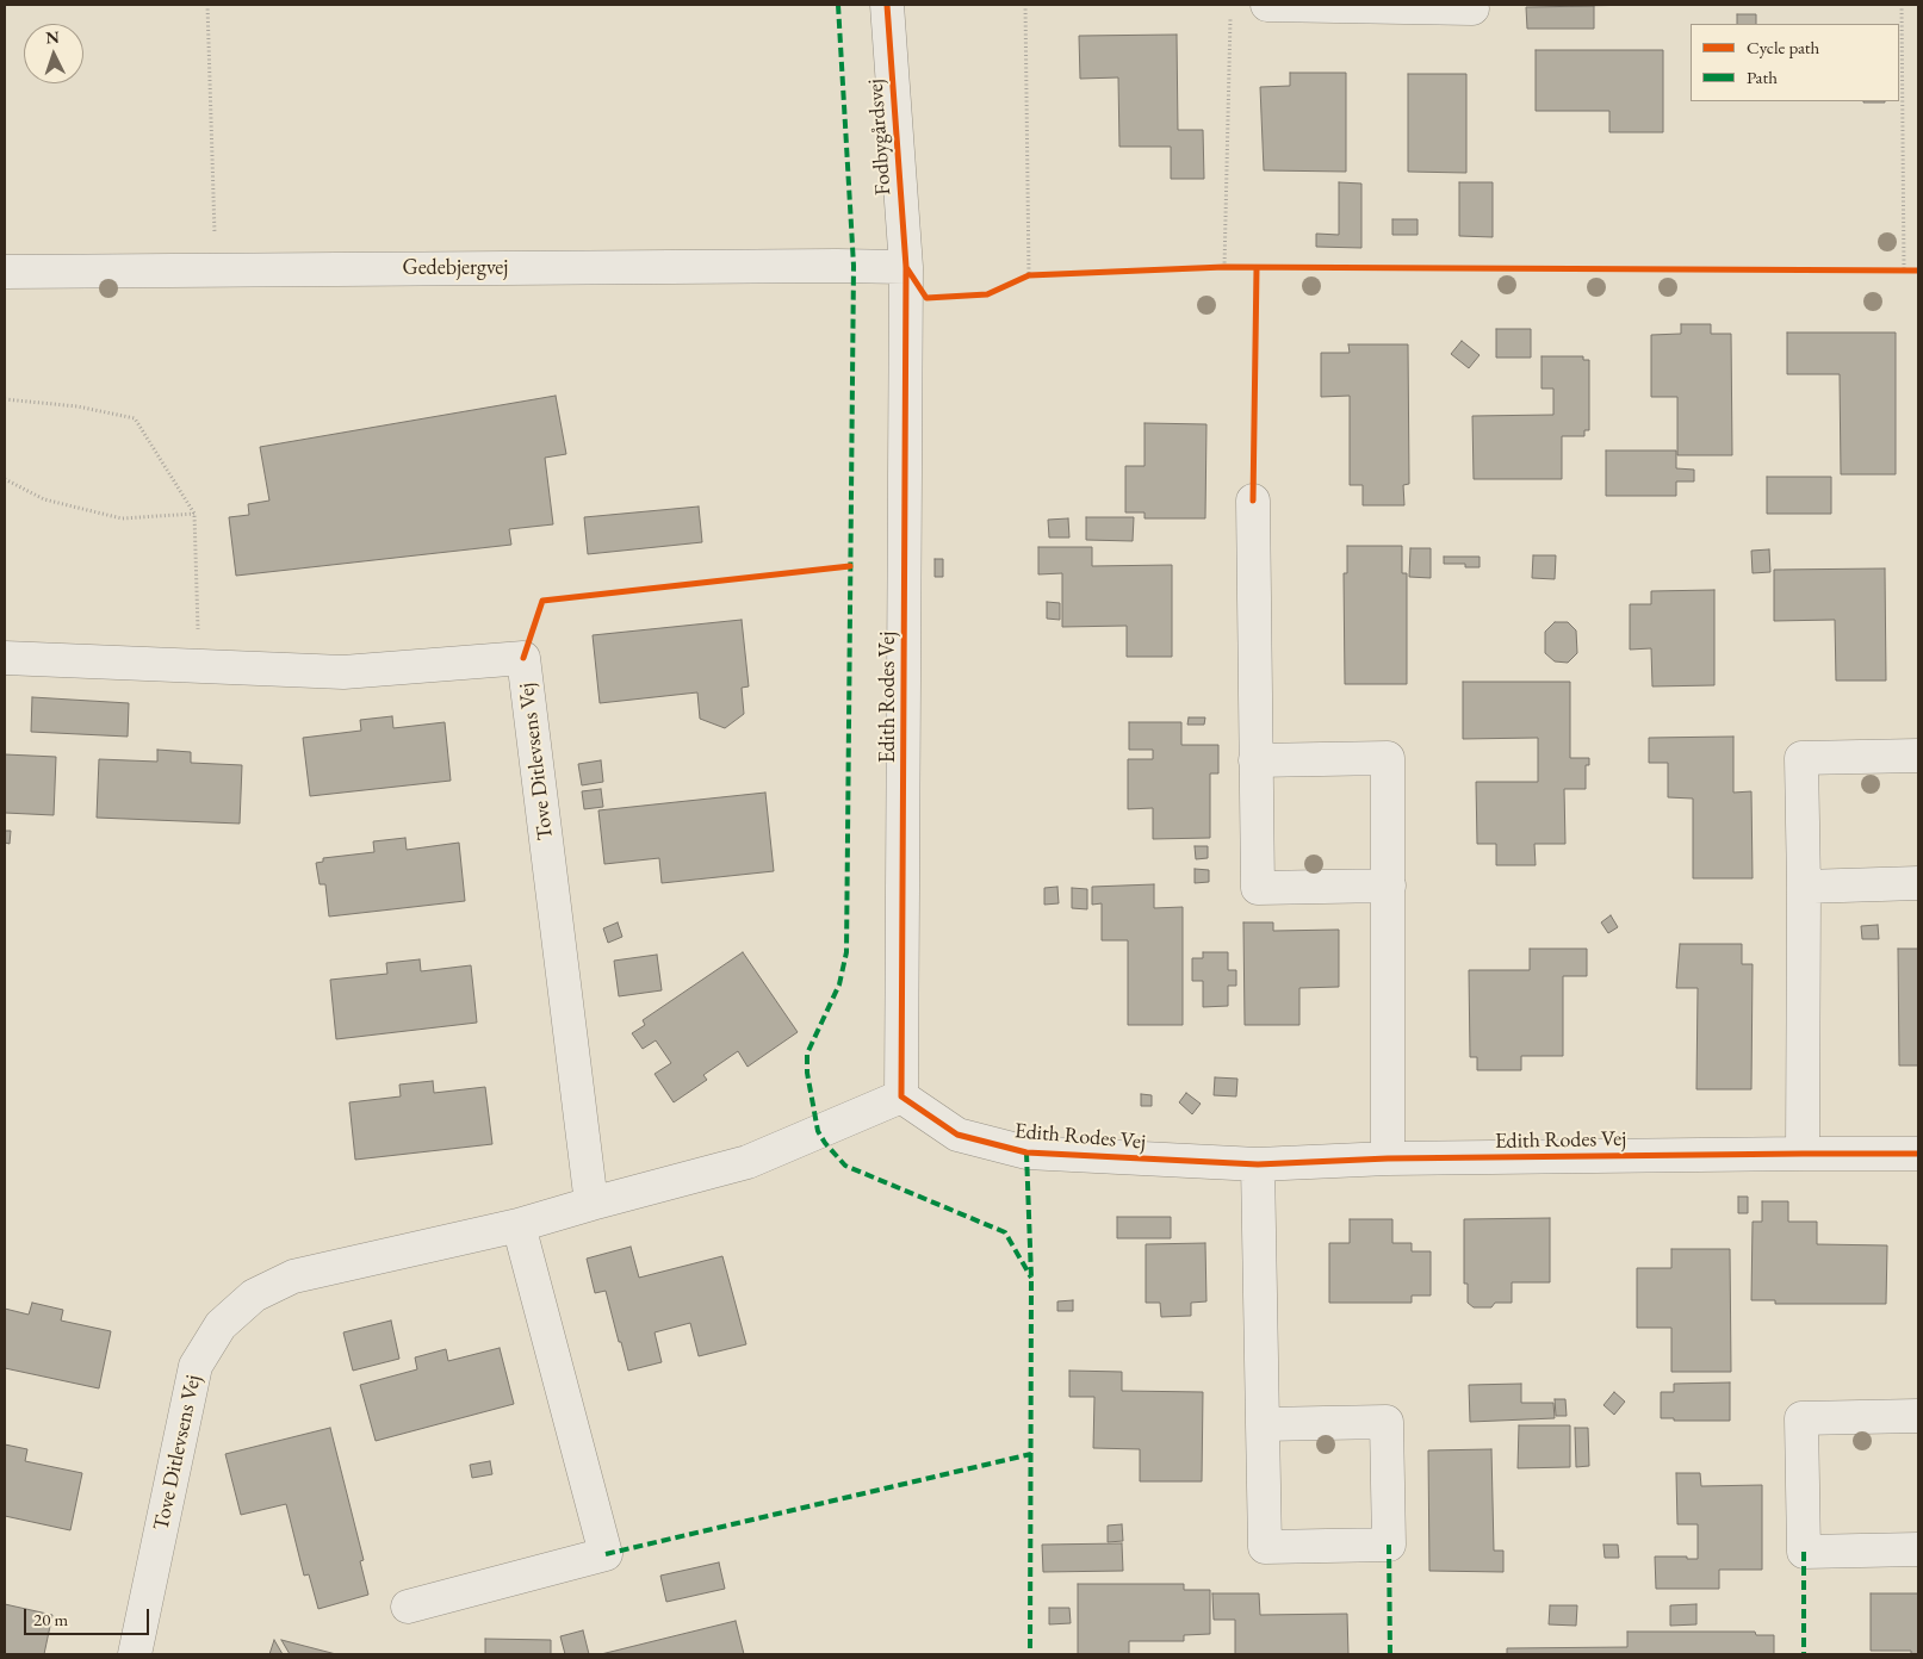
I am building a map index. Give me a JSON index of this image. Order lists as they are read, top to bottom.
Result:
{
  "streets": {
    "street": [
      "Fodbygårdsvej",
      "Gedebjergvej",
      "Edith Rodes Vej",
      "Tove Ditlevsens Vej"
    ]
  },
  "crossings": [
    ["Fodbygårdsvej", "Gedebjergvej"],
    ["Fodbygårdsvej", "Edith Rodes Vej"],
    ["Gedebjergvej", "Edith Rodes Vej"],
    ["Edith Rodes Vej", "Tove Ditlevsens Vej"]
  ],
  "legend": ["Cycle path", "Path"],
  "scale_bar": "20 m",
  "north": "top"
}
